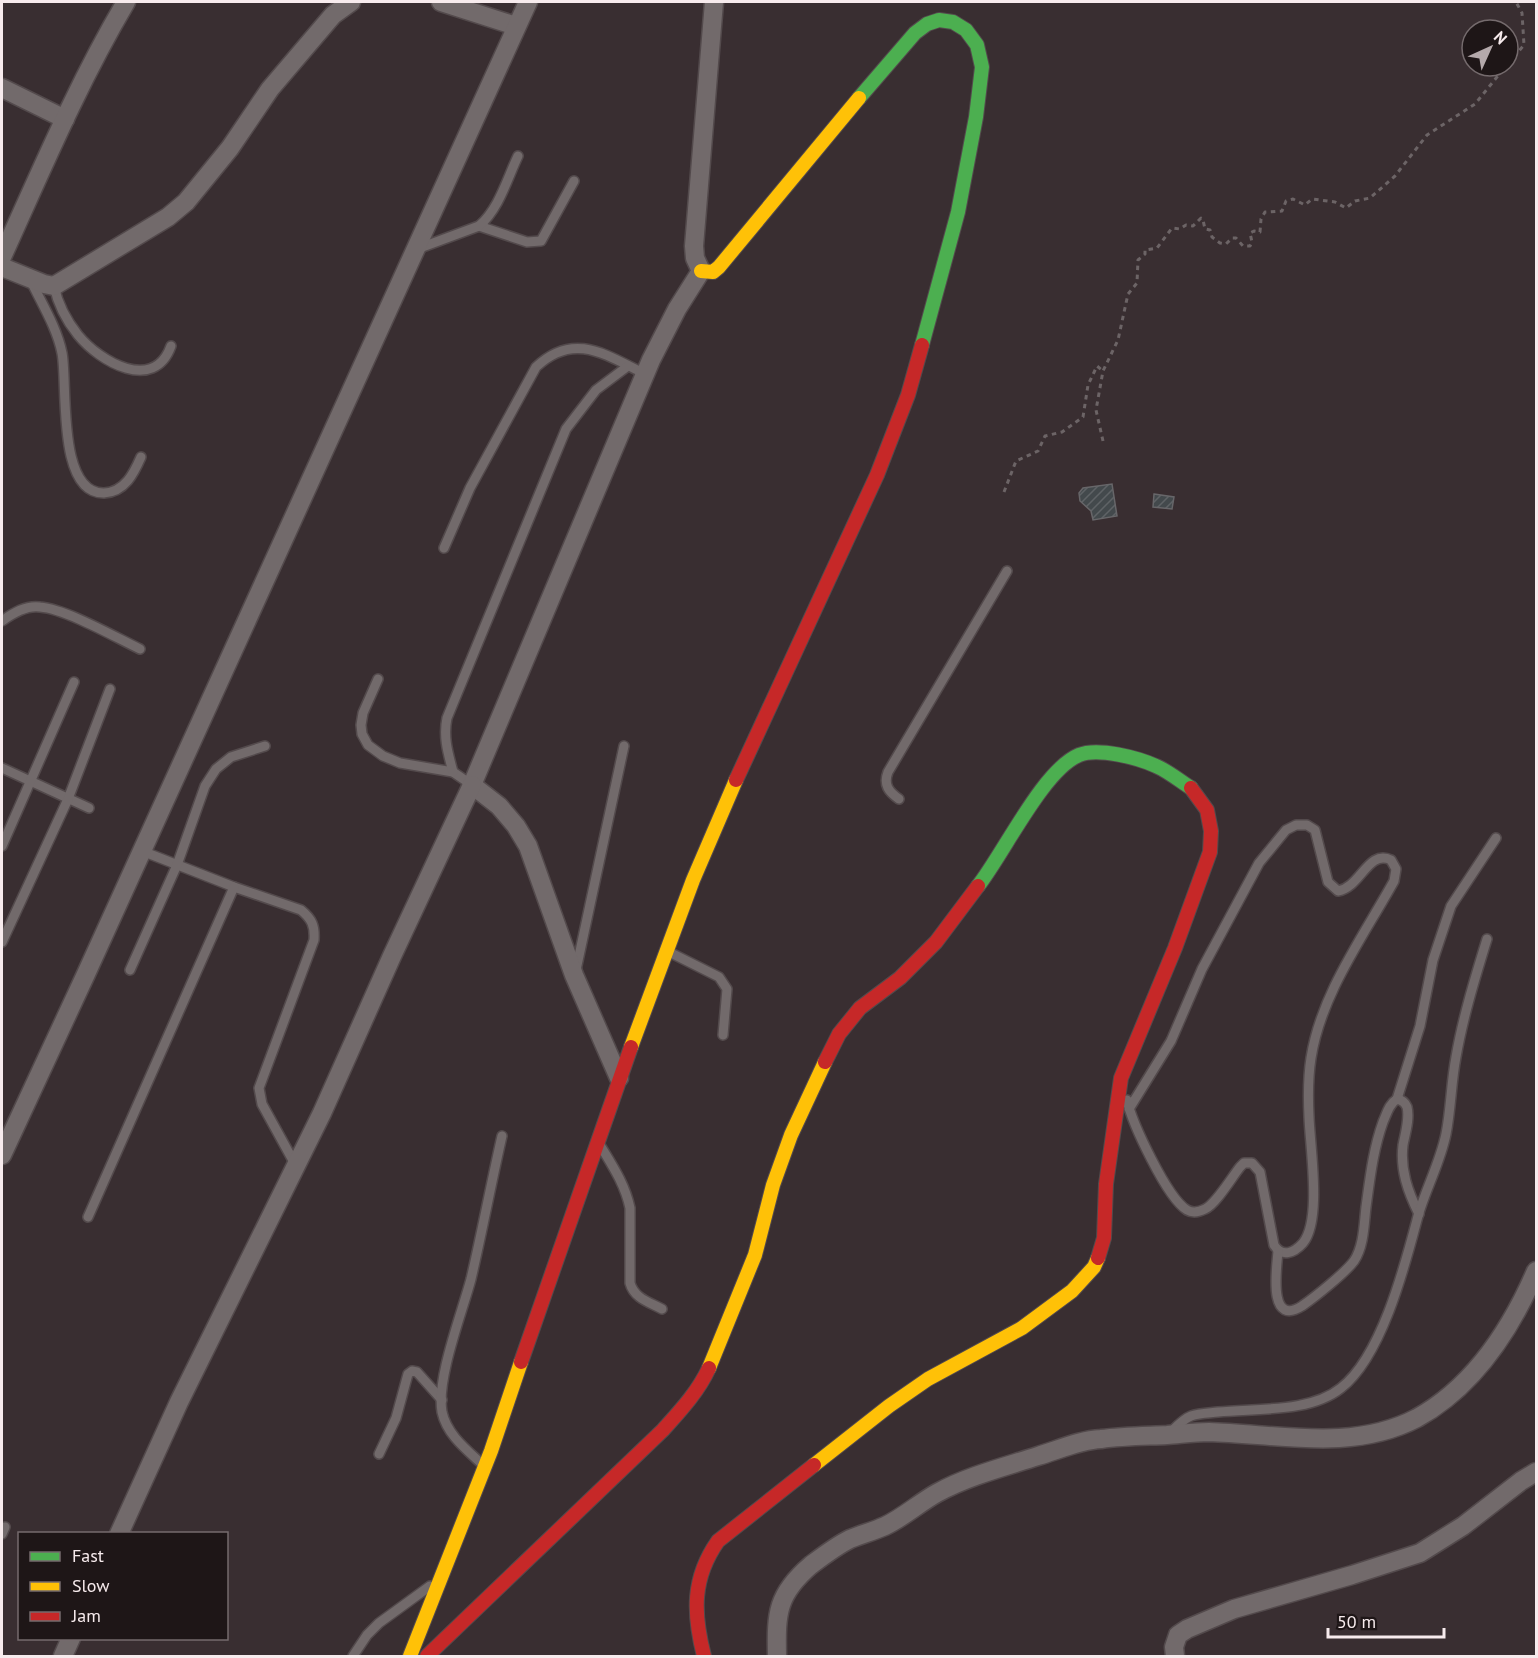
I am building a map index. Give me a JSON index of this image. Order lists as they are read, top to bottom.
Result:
{
  "legend": ["Fast", "Slow", "Jam"],
  "scale_bar": "50 m",
  "north": "top right"
}
